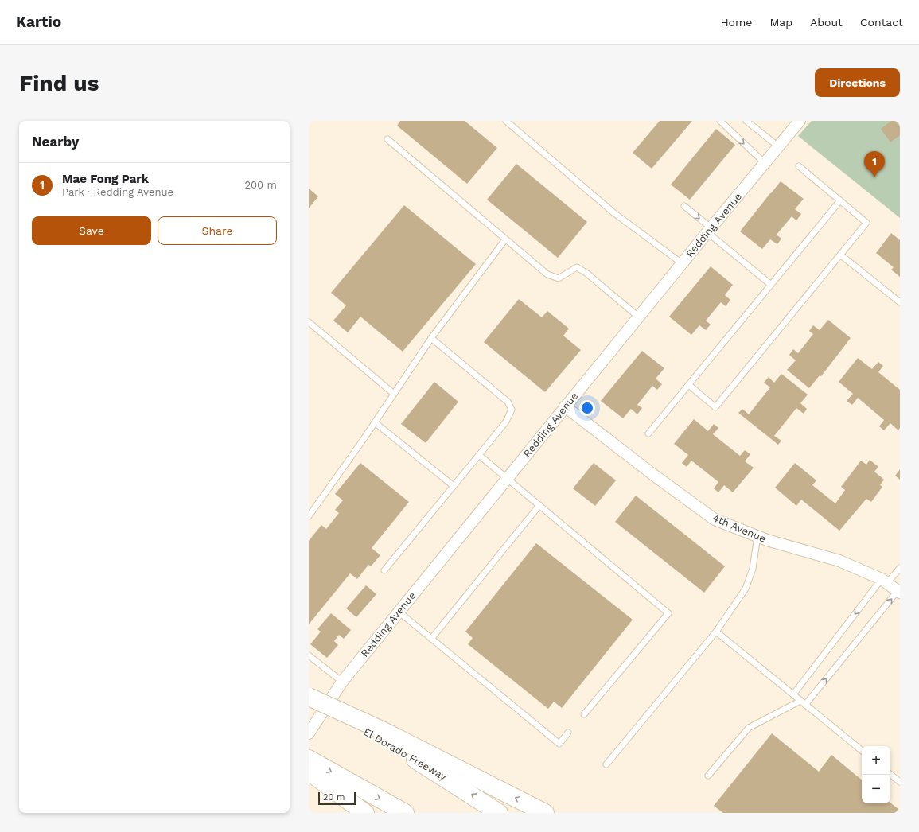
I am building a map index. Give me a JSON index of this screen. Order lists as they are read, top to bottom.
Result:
{
  "streets": {
    "highway": ["El Dorado Freeway"],
    "street": ["Redding Avenue", "4th Avenue"]
  },
  "crossings": [
    ["Redding Avenue", "4th Avenue"]
  ],
  "scale_bar": "20 m",
  "page": {
    "header": "Kartio",
    "nav": [
      "Home",
      "Map",
      "About",
      "Contact"
    ],
    "buttons": [
      "Directions",
      ["Save", "Share"]
    ],
    "title": "Find us",
    "heading": "Nearby",
    "pins": "1",
    "list": [
      {
        "mark": "1",
        "name": "Mae Fong Park",
        "note": "Park · Redding Avenue",
        "value": "200 m"
      }
    ],
    "map_buttons": ["+", "−"],
    "scale": "20 m"
  }
}
